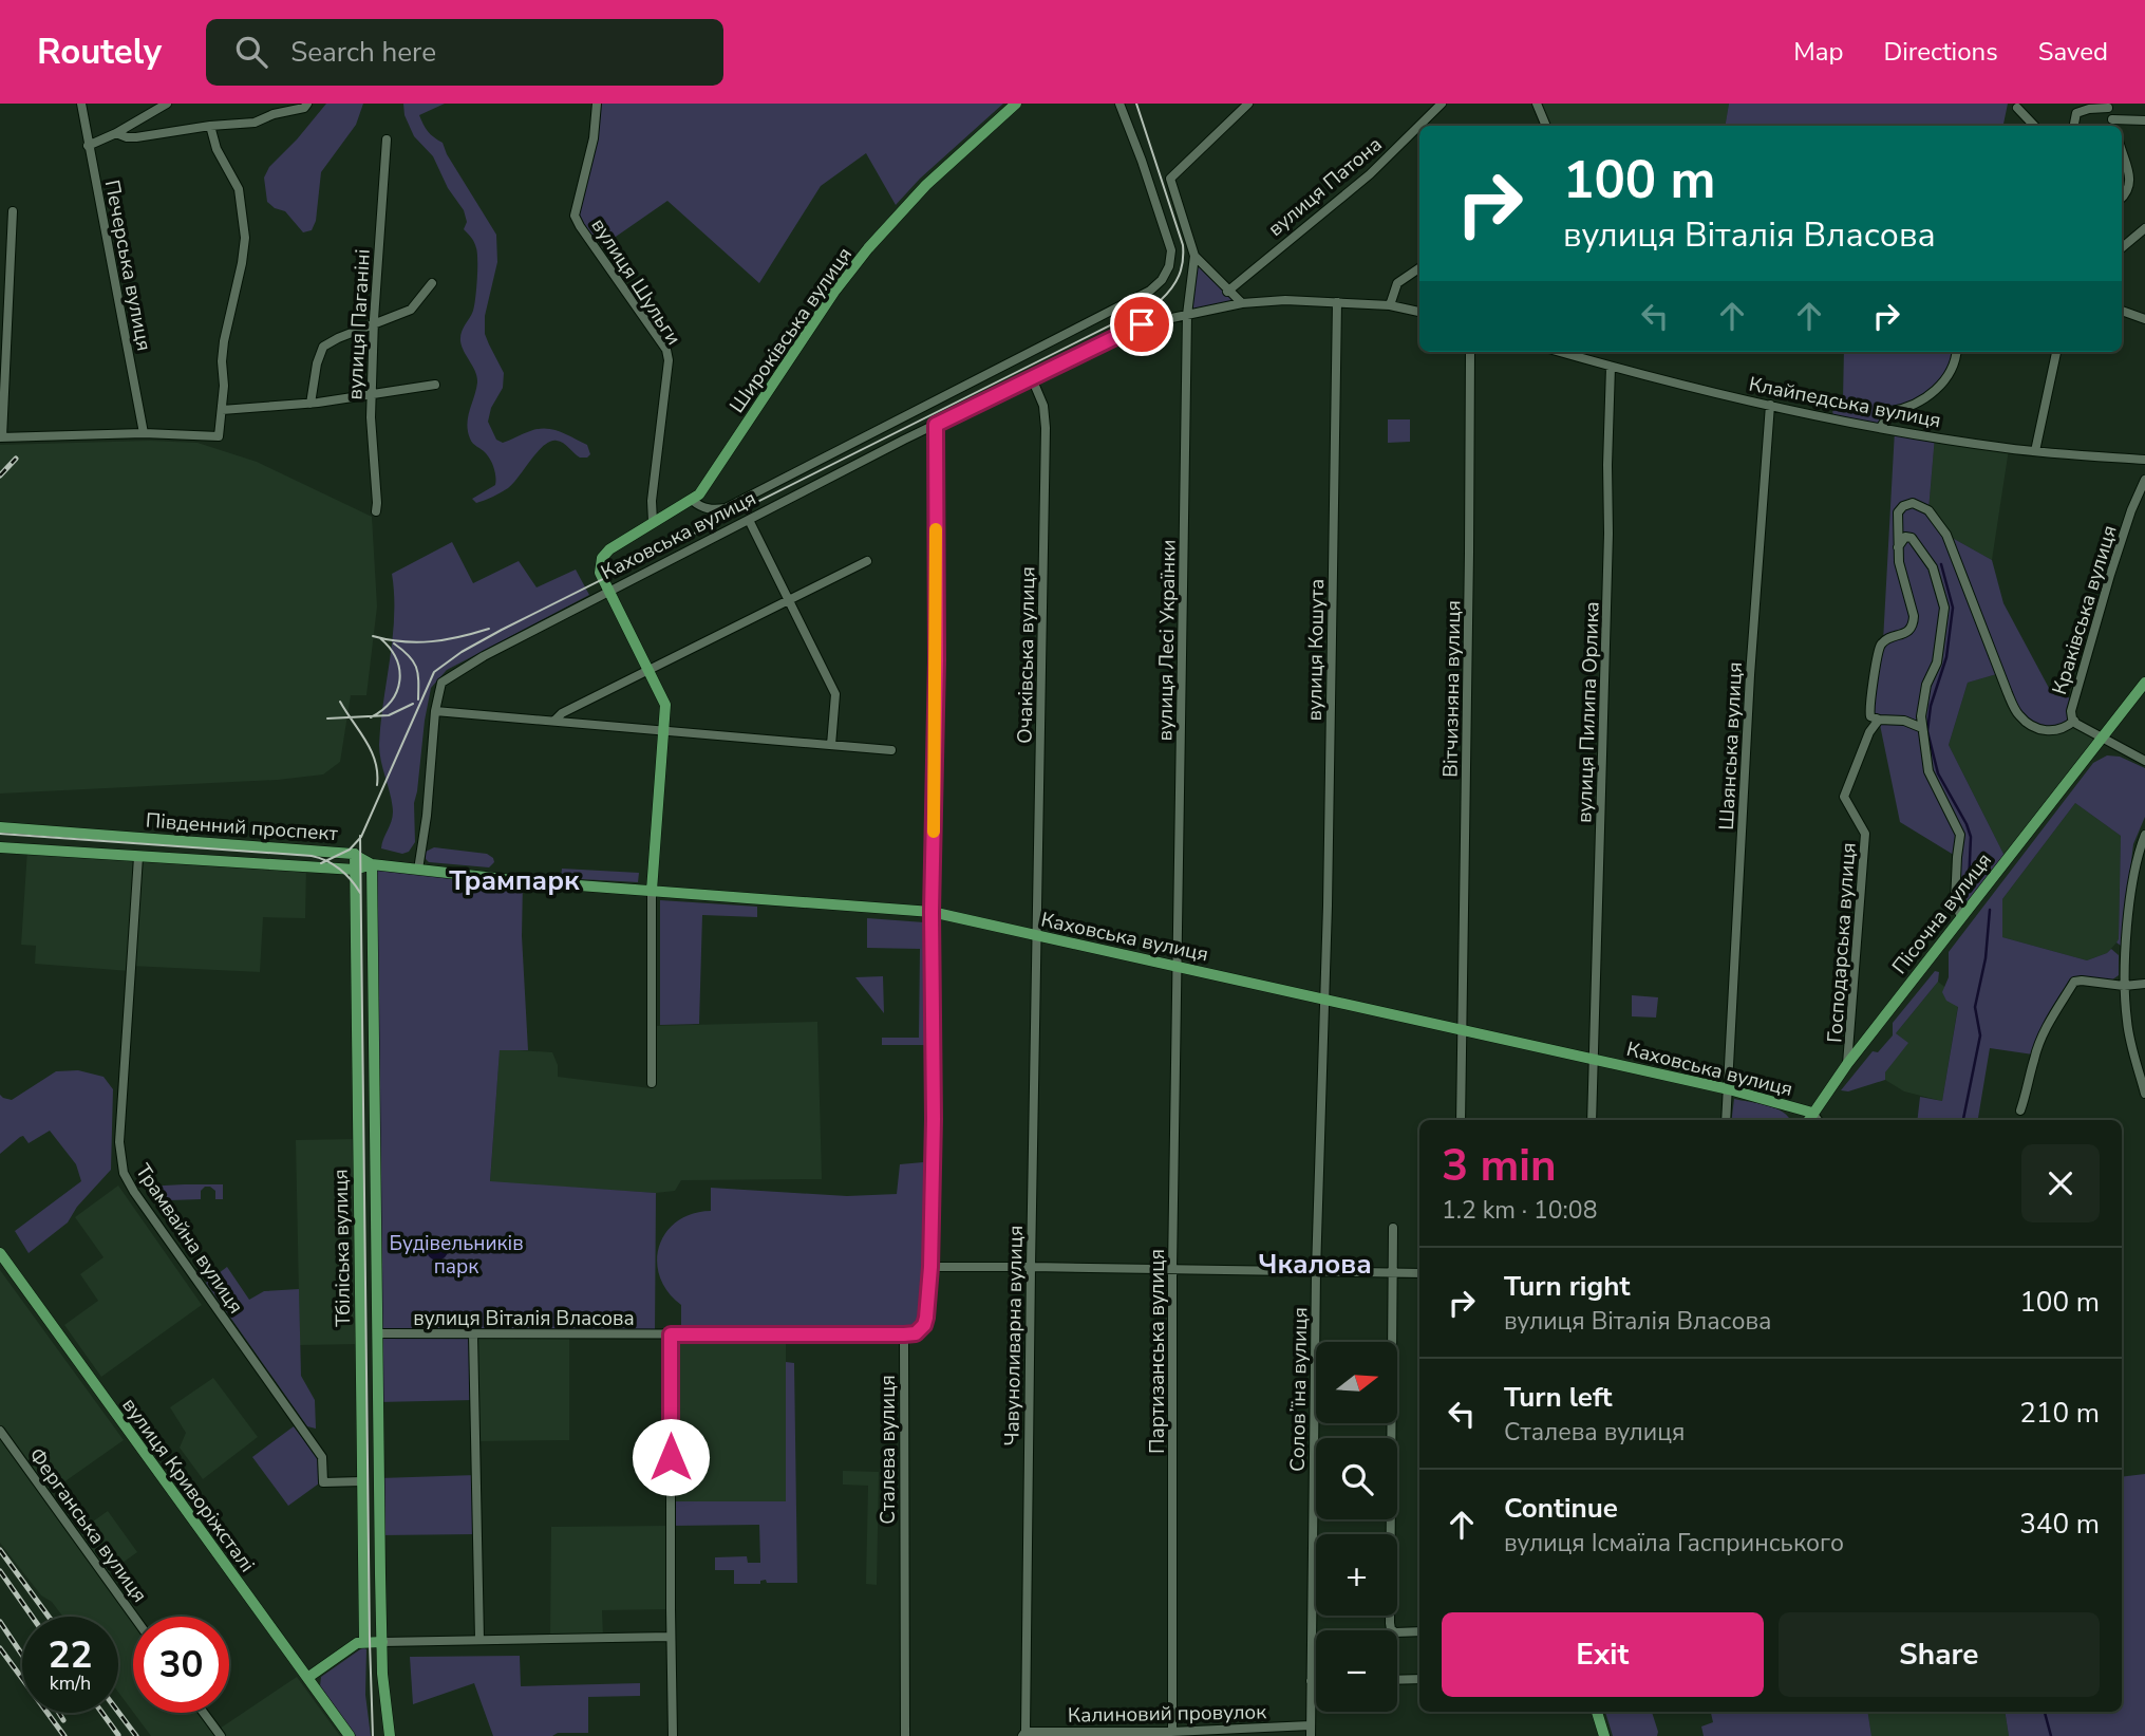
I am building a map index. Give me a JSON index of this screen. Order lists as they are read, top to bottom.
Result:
{
  "streets": {
    "main road": [
      "Широківська вулиця",
      "Каховська вулиця",
      "Південний проспект",
      "Пісочна вулиця",
      "Тбіліська вулиця",
      "вулиця Криворіжсталі"
    ],
    "street": [
      "вулиця Патона",
      "Печерська вулиця",
      "вулиця Шульги",
      "вулиця Паганіні",
      "Клайпедська вулиця",
      "Краківська вулиця",
      "вулиця Лесі Українки",
      "вулиця Кошута",
      "Очаківська вулиця",
      "Вітчизняна вулиця",
      "вулиця Пилипа Орлика",
      "Шаянська вулиця",
      "Господарська вулиця",
      "Трамвайна вулиця",
      "вулиця Віталія Власова",
      "Чавуноливарна вулиця",
      "Партизанська вулиця",
      "Соловʼїна вулиця",
      "Сталева вулиця",
      "Ферганська вулиця",
      "Калиновий провулок"
    ]
  },
  "crossings": [
    ["вулиця Шульги", "Широківська вулиця"],
    ["Широківська вулиця", "Каховська вулиця"],
    ["Клайпедська вулиця", "вулиця Пилипа Орлика"],
    ["Клайпедська вулиця", "Шаянська вулиця"],
    ["Каховська вулиця", "вулиця Лесі Українки"],
    ["Каховська вулиця", "вулиця Кошута"],
    ["Каховська вулиця", "Очаківська вулиця"],
    ["Каховська вулиця", "Вітчизняна вулиця"],
    ["Каховська вулиця", "вулиця Пилипа Орлика"],
    ["Каховська вулиця", "Шаянська вулиця"],
    ["Каховська вулиця", "Південний проспект"],
    ["Каховська вулиця", "Пісочна вулиця"],
    ["Каховська вулиця", "Тбіліська вулиця"],
    ["Каховська вулиця", "Чавуноливарна вулиця"],
    ["Каховська вулиця", "Партизанська вулиця"],
    ["Каховська вулиця", "Соловʼїна вулиця"],
    ["Краківська вулиця", "Пісочна вулиця"],
    ["вулиця Лесі Українки", "Партизанська вулиця"],
    ["вулиця Кошута", "Соловʼїна вулиця"],
    ["Очаківська вулиця", "Чавуноливарна вулиця"],
    ["Південний проспект", "Трамвайна вулиця"],
    ["Південний проспект", "Тбіліська вулиця"],
    ["Пісочна вулиця", "Господарська вулиця"],
    ["Трамвайна вулиця", "Тбіліська вулиця"],
    ["Тбіліська вулиця", "вулиця Віталія Власова"],
    ["вулиця Віталія Власова", "Сталева вулиця"],
    ["Чавуноливарна вулиця", "Калиновий провулок"],
    ["Партизанська вулиця", "Калиновий провулок"],
    ["Соловʼїна вулиця", "Калиновий провулок"]
  ],
  "districts": ["Трампарк", "Чкалова"],
  "parks": ["Будівельників парк"],
  "north": "right",
  "page": {
    "header": "Routely",
    "search": "Search here",
    "nav": ["Map", "Directions", "Saved"],
    "turn": ["100 m", "вулиця Віталія Власова"],
    "heading": ["3 min", "1.2 km · 10:08"],
    "list": [
      {
        "name": "Turn right",
        "note": "вулиця Віталія Власова",
        "value": "100 m"
      },
      {
        "name": "Turn left",
        "note": "Сталева вулиця",
        "value": "210 m"
      },
      {
        "name": "Continue",
        "note": "вулиця Ісмаїла Гаспринського",
        "value": "340 m"
      }
    ],
    "map_buttons": ["+", "−"],
    "buttons": ["Exit", "Share"],
    "speed": "22 km/h",
    "limit": "30"
  }
}
